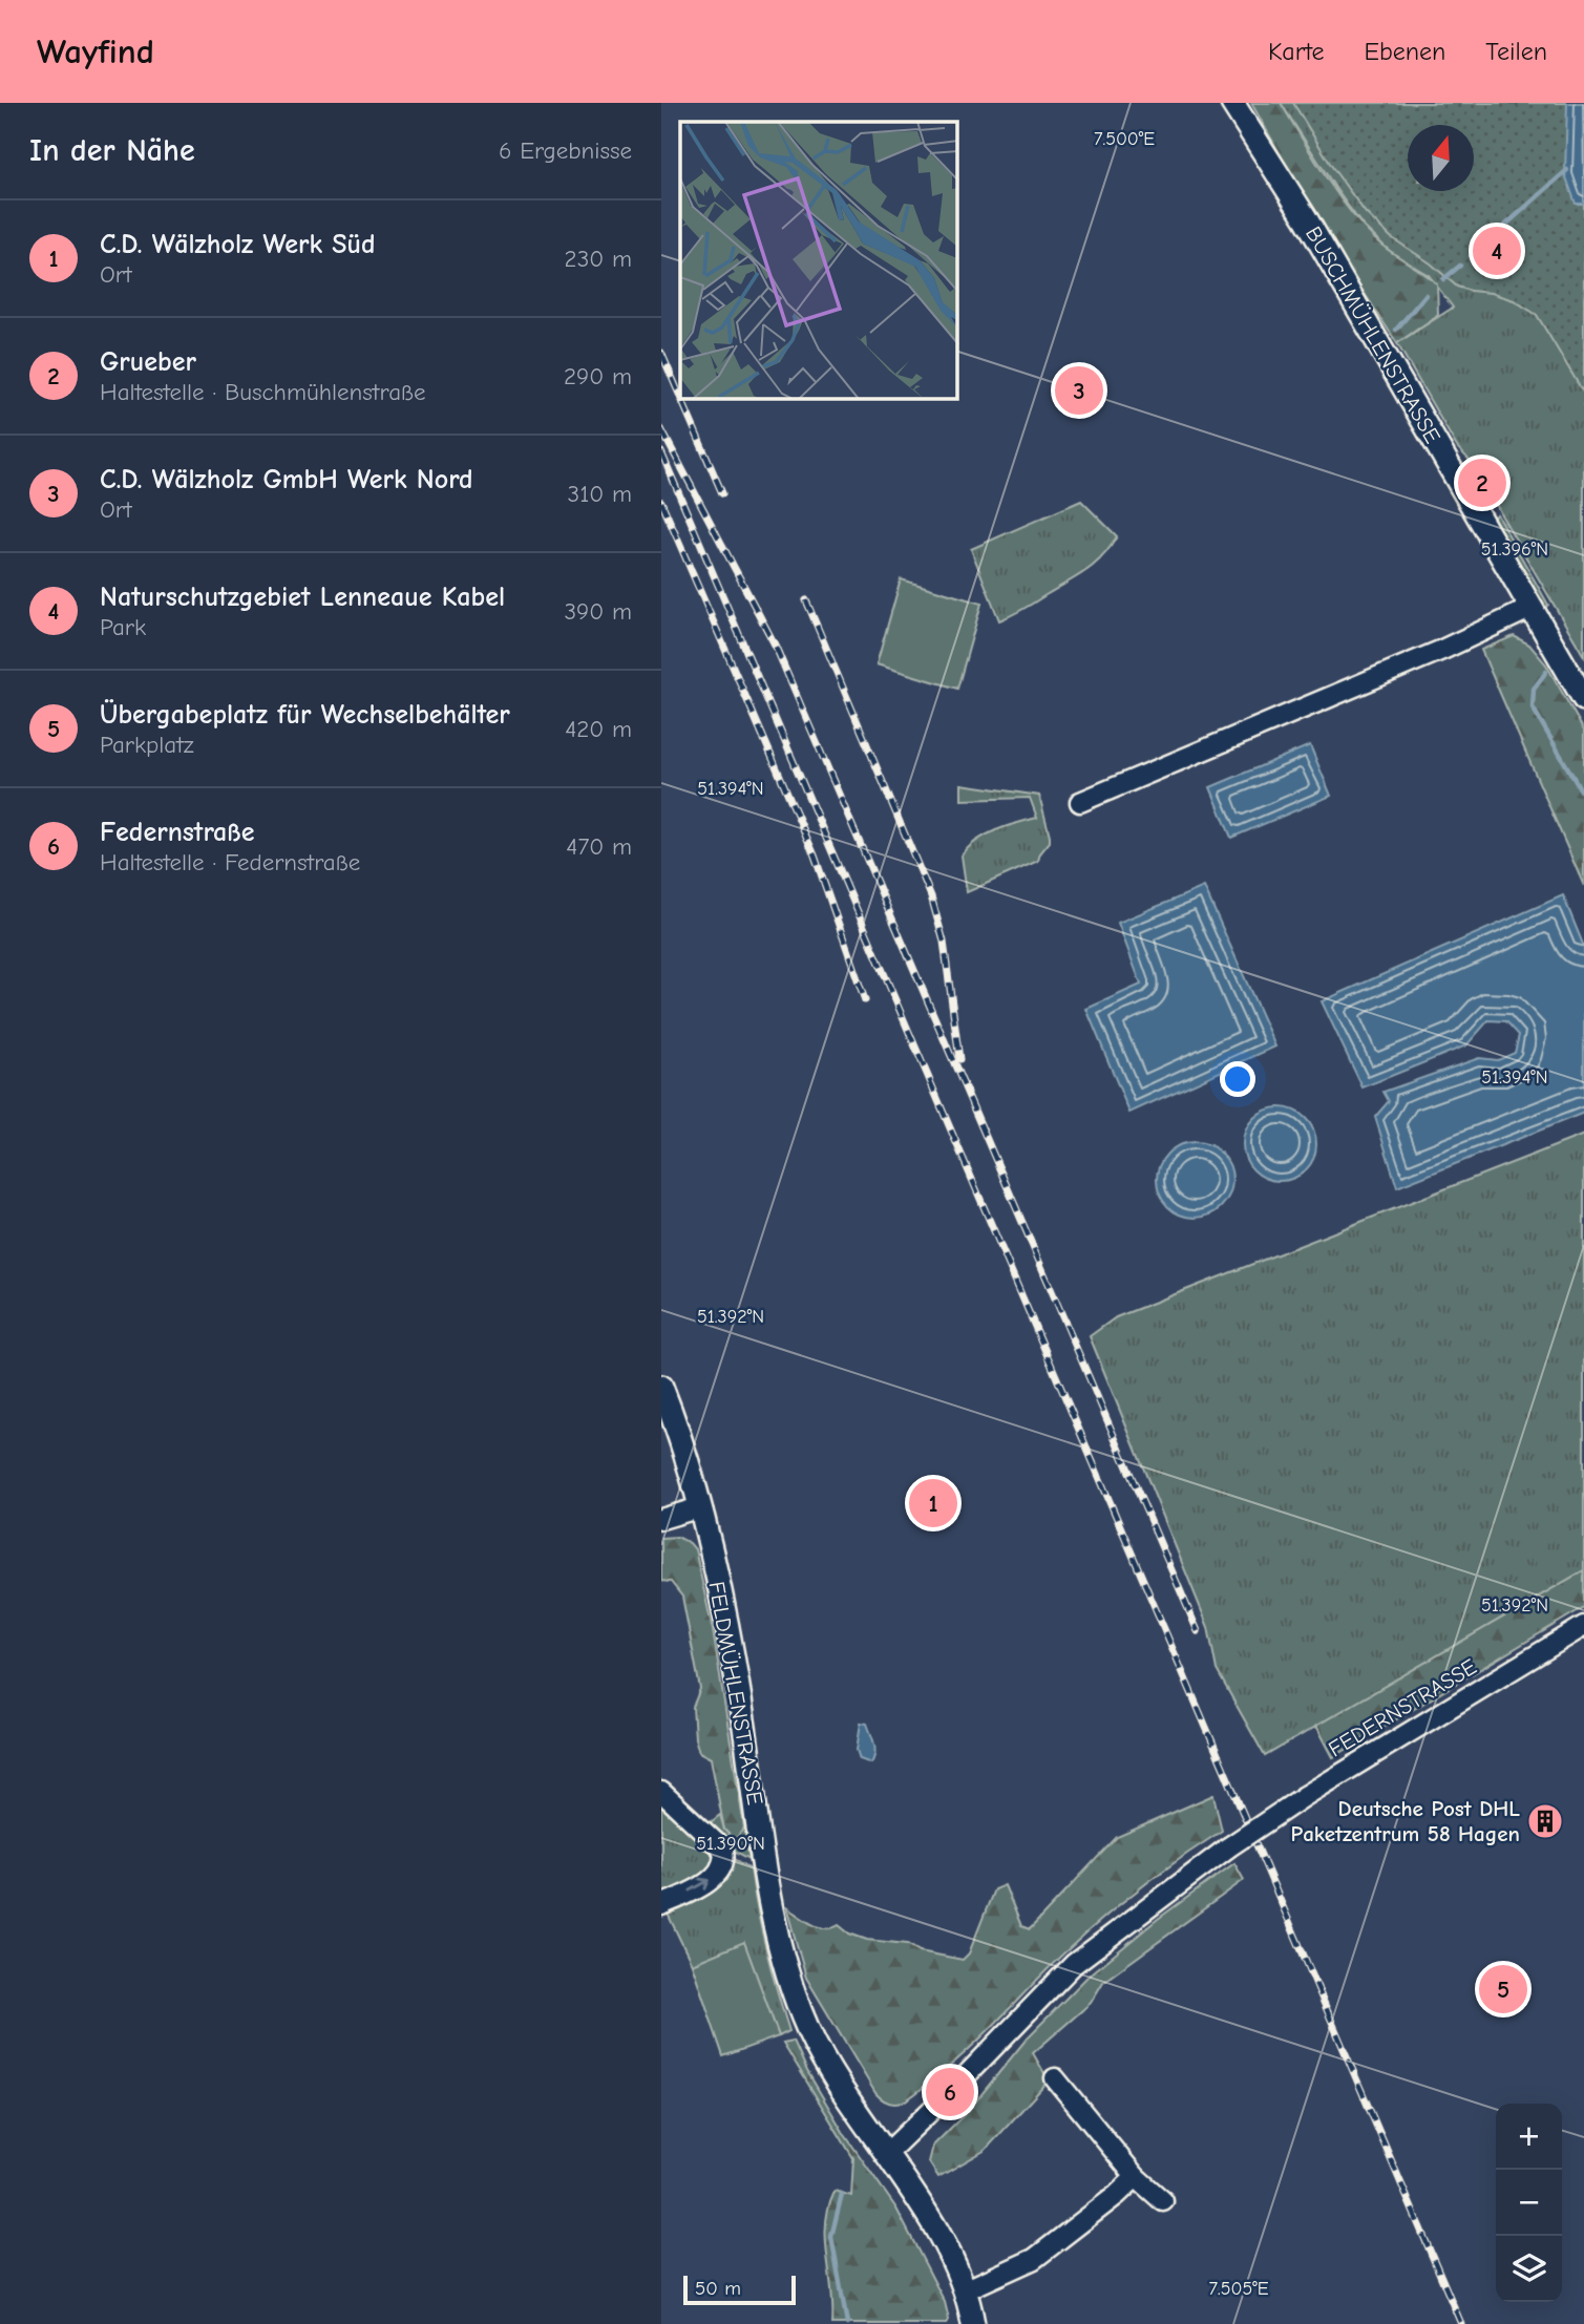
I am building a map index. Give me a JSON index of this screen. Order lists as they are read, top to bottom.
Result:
{
  "streets": {
    "street": ["BUSCHMÜHLENSTRASSE", "FELDMÜHLENSTRASSE", "FEDERNSTRASSE"]
  },
  "crossings": [
    ["FELDMÜHLENSTRASSE", "FEDERNSTRASSE"]
  ],
  "places": {
    "building": ["Deutsche Post DHL Paketzentrum 58 Hagen"]
  },
  "scale_bar": "50 m",
  "north": "top",
  "page": {
    "header": "Wayfind",
    "nav": ["Karte", "Ebenen", "Teilen"],
    "heading": ["In der Nähe", "6 Ergebnisse"],
    "list": [
      {
        "mark": "1",
        "name": "C.D. Wälzholz Werk Süd",
        "note": "Ort",
        "value": "230 m"
      },
      {
        "mark": "2",
        "name": "Grueber",
        "note": "Haltestelle · Buschmühlenstraße",
        "value": "290 m"
      },
      {
        "mark": "3",
        "name": "C.D. Wälzholz GmbH Werk Nord",
        "note": "Ort",
        "value": "310 m"
      },
      {
        "mark": "4",
        "name": "Naturschutzgebiet Lenneaue Kabel",
        "note": "Park",
        "value": "390 m"
      },
      {
        "mark": "5",
        "name": "Übergabeplatz für Wechselbehälter",
        "note": "Parkplatz",
        "value": "420 m"
      },
      {
        "mark": "6",
        "name": "Federnstraße",
        "note": "Haltestelle · Federnstraße",
        "value": "470 m"
      }
    ],
    "pins": [
      "4",
      "3",
      "2",
      "1",
      "5",
      "6"
    ],
    "map_buttons": ["+", "−"],
    "scale": "50 m"
  },
  "coordinates": [
    "7.500°E",
    "51.396°N",
    "51.394°N",
    "51.392°N",
    "51.390°N",
    "7.505°E"
  ]
}
